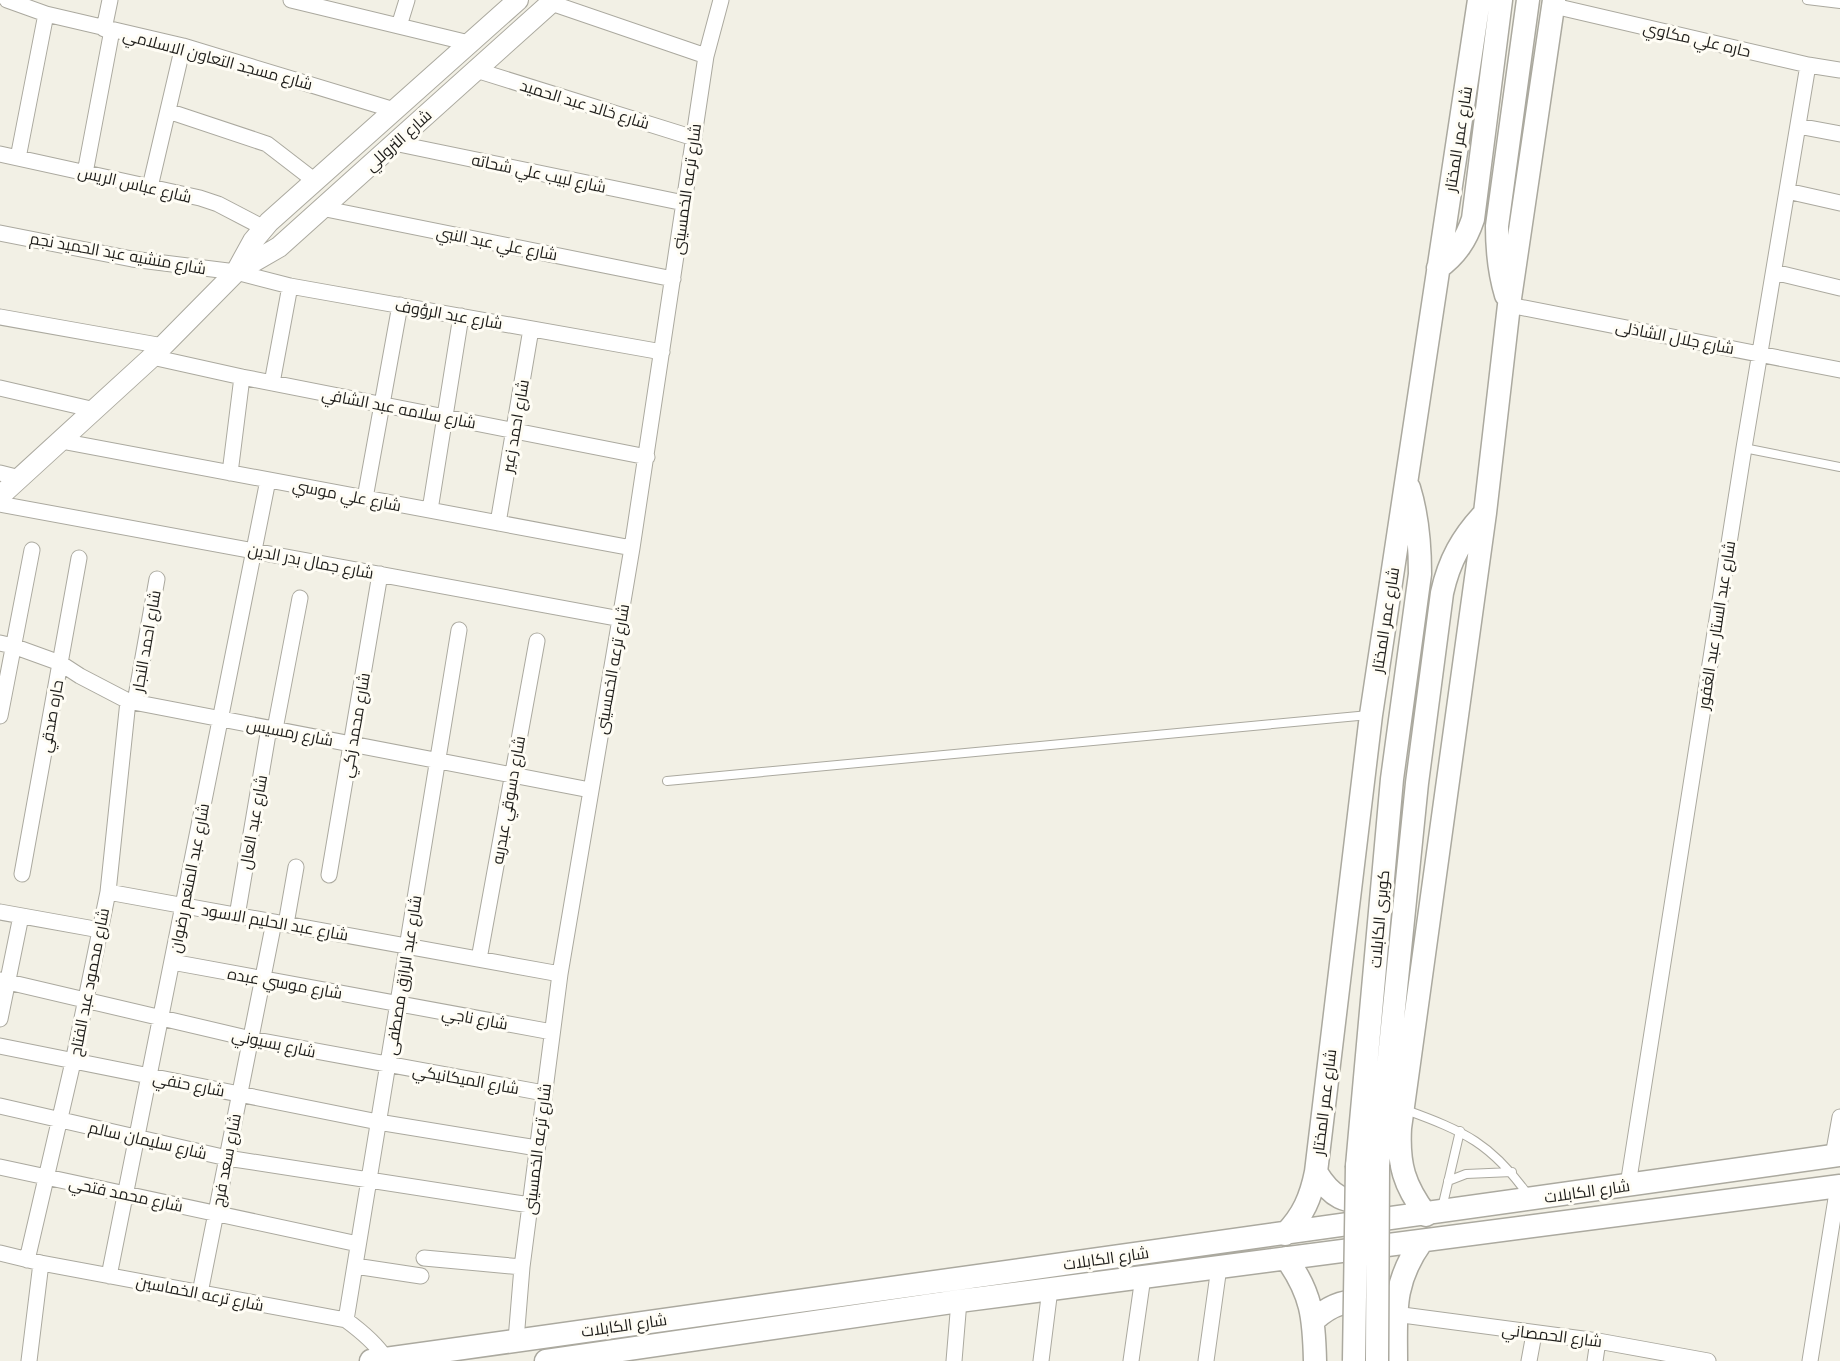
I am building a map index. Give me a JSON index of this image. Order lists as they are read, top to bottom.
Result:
{
  "streets": {
    "main road": ["شارع عمر المختار", "كوبرى الكابلات", "شارع الكابلات"],
    "street": [
      "حاره علي مكاوي",
      "شارع مسجد التعاون الاسلامي",
      "شارع خالد عبد الحميد",
      "شارع التروللي",
      "شارع لبيب علي شحاته",
      "شارع عباس الريس",
      "شارع ترعه الخمسينى",
      "شارع علي عبد النبي",
      "شارع منشيه عبد الحميد نجم",
      "شارع عبد الرؤوف",
      "شارع جلال الشاذلى",
      "شارع سلامه عبد الشافي",
      "شارع احمد زعير",
      "شارع علي موسي",
      "شارع جمال بدر الدين",
      "شارع عبد الستار عبد الغفور",
      "شارع احمد النجار",
      "حاره صدقي",
      "شارع محمد زكي",
      "شارع رمسيس",
      "شارع دسوقي عبدربه",
      "شارع عبد العال",
      "شارع عبد المنعم رضوان",
      "شارع عبد الحليم الاسود",
      "شارع عبد الرازق مصطفى",
      "شارع محمود عبد الفتاح",
      "شارع موسي عبده",
      "شارع ناجي",
      "شارع بسيوني",
      "شارع الميكانيكي",
      "شارع حنفي",
      "شارع سليمان سالم",
      "شارع سعد فرج",
      "شارع محمد فتحي",
      "شارع ترعه الخماسين",
      "شارع الحمصاني"
    ]
  },
  "crossings": [
    ["حاره علي مكاوي", "شارع عبد الستار عبد الغفور"],
    ["شارع مسجد التعاون الاسلامي", "شارع التروللي"],
    ["شارع خالد عبد الحميد", "شارع التروللي"],
    ["شارع خالد عبد الحميد", "شارع ترعه الخمسينى"],
    ["شارع عمر المختار", "كوبرى الكابلات"],
    ["شارع عمر المختار", "شارع الكابلات"],
    ["شارع التروللي", "شارع لبيب علي شحاته"],
    ["شارع التروللي", "شارع عباس الريس"],
    ["شارع التروللي", "شارع علي عبد النبي"],
    ["شارع التروللي", "شارع منشيه عبد الحميد نجم"],
    ["شارع التروللي", "شارع عبد الرؤوف"],
    ["شارع التروللي", "شارع سلامه عبد الشافي"],
    ["شارع التروللي", "شارع علي موسي"],
    ["شارع لبيب علي شحاته", "شارع ترعه الخمسينى"],
    ["شارع ترعه الخمسينى", "شارع علي عبد النبي"],
    ["شارع ترعه الخمسينى", "شارع عبد الرؤوف"],
    ["شارع ترعه الخمسينى", "شارع سلامه عبد الشافي"],
    ["شارع ترعه الخمسينى", "شارع علي موسي"],
    ["شارع ترعه الخمسينى", "شارع جمال بدر الدين"],
    ["شارع ترعه الخمسينى", "شارع رمسيس"],
    ["شارع ترعه الخمسينى", "شارع عبد الحليم الاسود"],
    ["شارع ترعه الخمسينى", "شارع ناجي"],
    ["شارع ترعه الخمسينى", "شارع الميكانيكي"],
    ["شارع ترعه الخمسينى", "شارع حنفي"],
    ["شارع ترعه الخمسينى", "شارع سليمان سالم"],
    ["شارع ترعه الخمسينى", "شارع الكابلات"],
    ["شارع منشيه عبد الحميد نجم", "شارع عبد الرؤوف"],
    ["شارع عبد الرؤوف", "شارع احمد زعير"],
    ["شارع جلال الشاذلى", "شارع عبد الستار عبد الغفور"],
    ["شارع سلامه عبد الشافي", "شارع احمد زعير"],
    ["شارع احمد زعير", "شارع علي موسي"],
    ["شارع علي موسي", "شارع عبد المنعم رضوان"],
    ["شارع جمال بدر الدين", "شارع محمد زكي"],
    ["شارع جمال بدر الدين", "شارع عبد المنعم رضوان"],
    ["شارع عبد الستار عبد الغفور", "شارع الكابلات"],
    ["شارع احمد النجار", "شارع رمسيس"],
    ["شارع احمد النجار", "شارع محمود عبد الفتاح"],
    ["حاره صدقي", "شارع رمسيس"],
    ["شارع محمد زكي", "شارع رمسيس"],
    ["شارع رمسيس", "شارع دسوقي عبدربه"],
    ["شارع رمسيس", "شارع عبد العال"],
    ["شارع رمسيس", "شارع عبد المنعم رضوان"],
    ["شارع رمسيس", "شارع عبد الرازق مصطفى"],
    ["شارع رمسيس", "شارع محمود عبد الفتاح"],
    ["شارع دسوقي عبدربه", "شارع عبد الحليم الاسود"],
    ["شارع عبد العال", "شارع عبد الحليم الاسود"],
    ["شارع عبد المنعم رضوان", "شارع عبد الحليم الاسود"],
    ["شارع عبد المنعم رضوان", "شارع موسي عبده"],
    ["شارع عبد المنعم رضوان", "شارع بسيوني"],
    ["شارع عبد المنعم رضوان", "شارع حنفي"],
    ["شارع عبد المنعم رضوان", "شارع سليمان سالم"],
    ["شارع عبد المنعم رضوان", "شارع محمد فتحي"],
    ["شارع عبد المنعم رضوان", "شارع ترعه الخماسين"],
    ["شارع عبد الحليم الاسود", "شارع عبد الرازق مصطفى"],
    ["شارع عبد الحليم الاسود", "شارع محمود عبد الفتاح"],
    ["شارع عبد الحليم الاسود", "شارع سعد فرج"],
    ["شارع عبد الرازق مصطفى", "شارع موسي عبده"],
    ["شارع عبد الرازق مصطفى", "شارع ناجي"],
    ["شارع عبد الرازق مصطفى", "شارع بسيوني"],
    ["شارع عبد الرازق مصطفى", "شارع الميكانيكي"],
    ["شارع عبد الرازق مصطفى", "شارع حنفي"],
    ["شارع عبد الرازق مصطفى", "شارع سليمان سالم"],
    ["شارع عبد الرازق مصطفى", "شارع محمد فتحي"],
    ["شارع عبد الرازق مصطفى", "شارع ترعه الخماسين"],
    ["شارع محمود عبد الفتاح", "شارع بسيوني"],
    ["شارع محمود عبد الفتاح", "شارع حنفي"],
    ["شارع محمود عبد الفتاح", "شارع سليمان سالم"],
    ["شارع محمود عبد الفتاح", "شارع محمد فتحي"],
    ["شارع محمود عبد الفتاح", "شارع ترعه الخماسين"],
    ["شارع موسي عبده", "شارع ناجي"],
    ["شارع موسي عبده", "شارع سعد فرج"],
    ["شارع بسيوني", "شارع الميكانيكي"],
    ["شارع بسيوني", "شارع سعد فرج"],
    ["شارع حنفي", "شارع سعد فرج"],
    ["شارع سليمان سالم", "شارع سعد فرج"],
    ["شارع سعد فرج", "شارع محمد فتحي"],
    ["شارع سعد فرج", "شارع ترعه الخماسين"],
    ["شارع الكابلات", "شارع ترعه الخماسين"]
  ]
}
